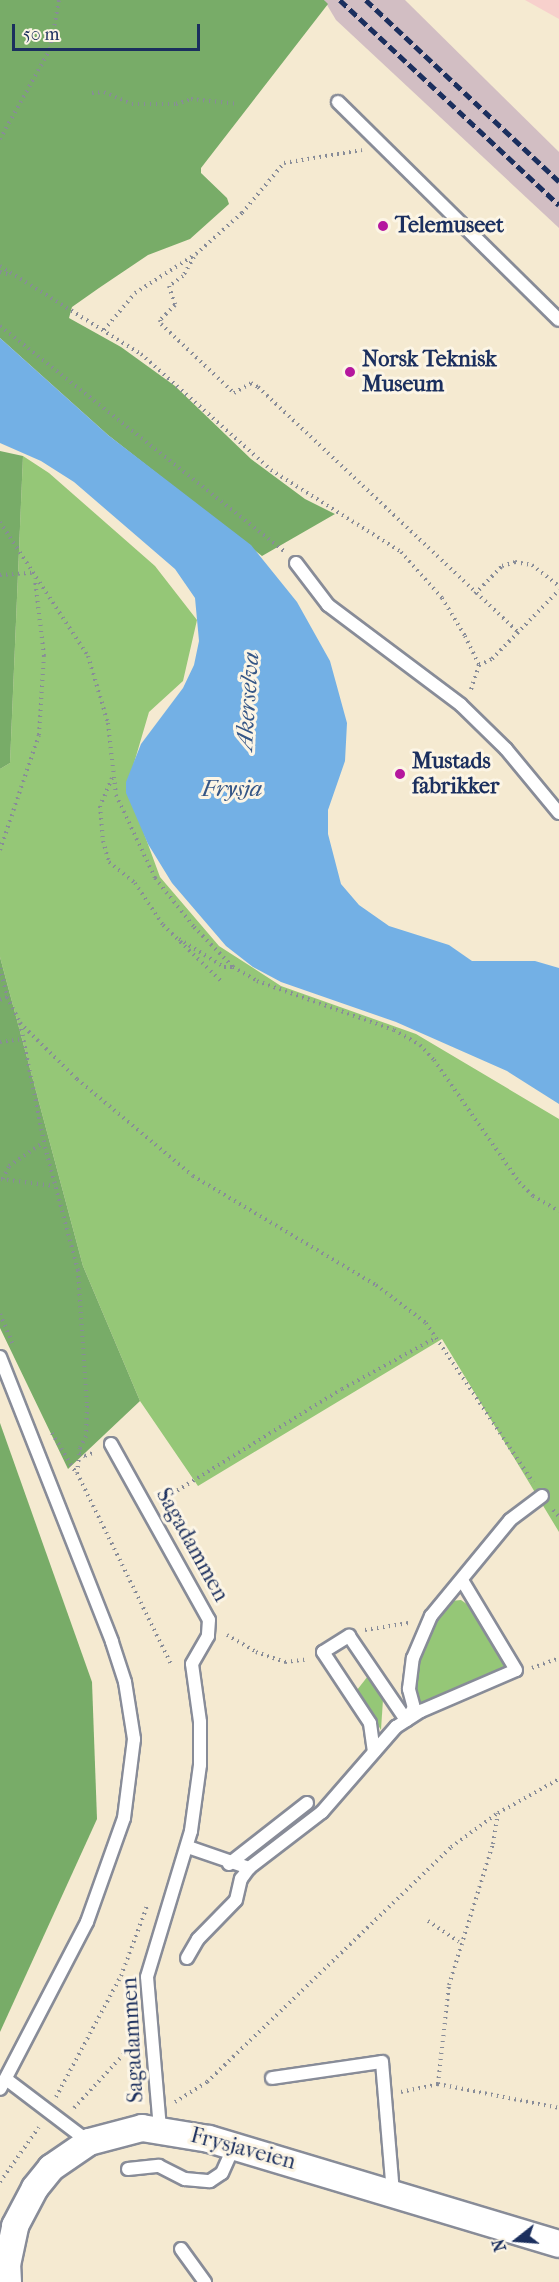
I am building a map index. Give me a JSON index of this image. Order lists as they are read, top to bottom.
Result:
{
  "streets": {
    "street": ["Frysjaveien"],
    "lane": ["Sagadammen"]
  },
  "crossings": [
    ["Sagadammen", "Frysjaveien"]
  ],
  "water": ["Akerselva", "Frysja"],
  "places": ["Telemuseet", "Norsk Teknisk Museum", "Mustads fabrikker"],
  "scale_bar": "50 m",
  "north": "left"
}
